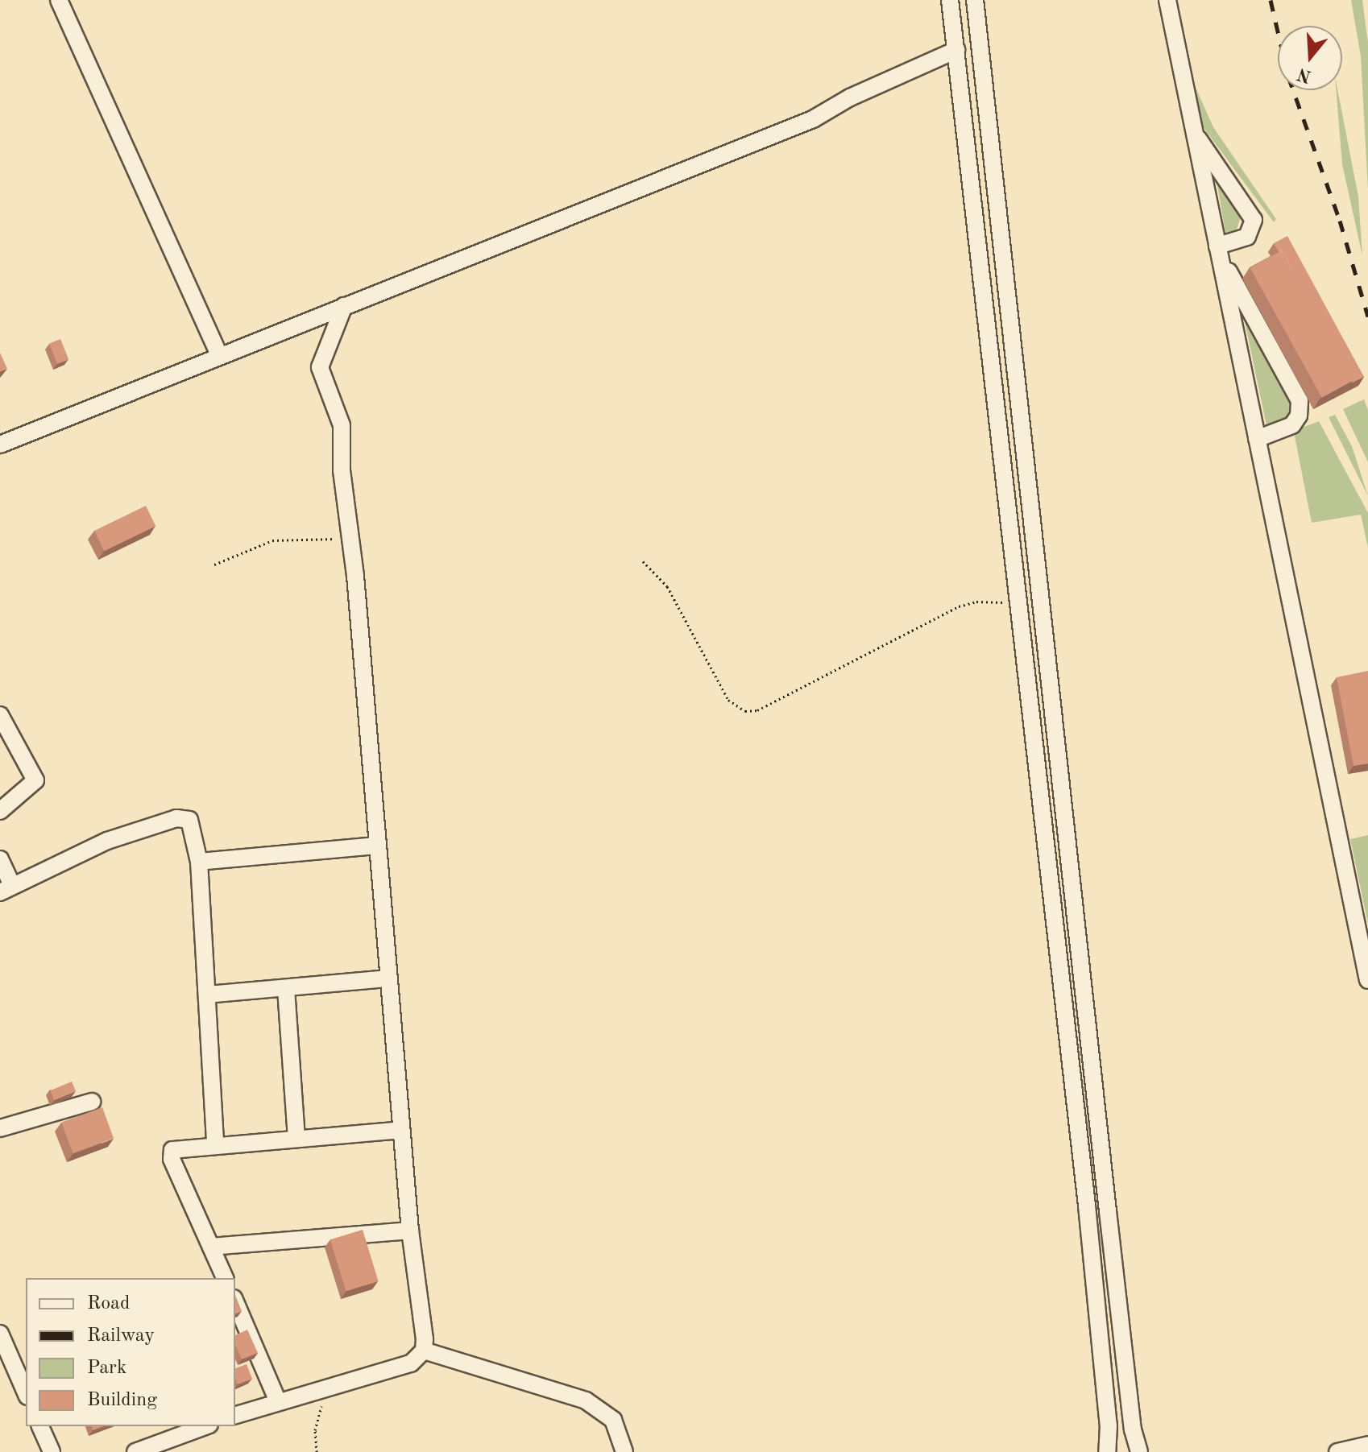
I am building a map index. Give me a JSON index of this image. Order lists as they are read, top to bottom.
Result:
{
  "legend": [
    "Road",
    "Railway",
    "Park",
    "Building"
  ],
  "north": "bottom"
}
